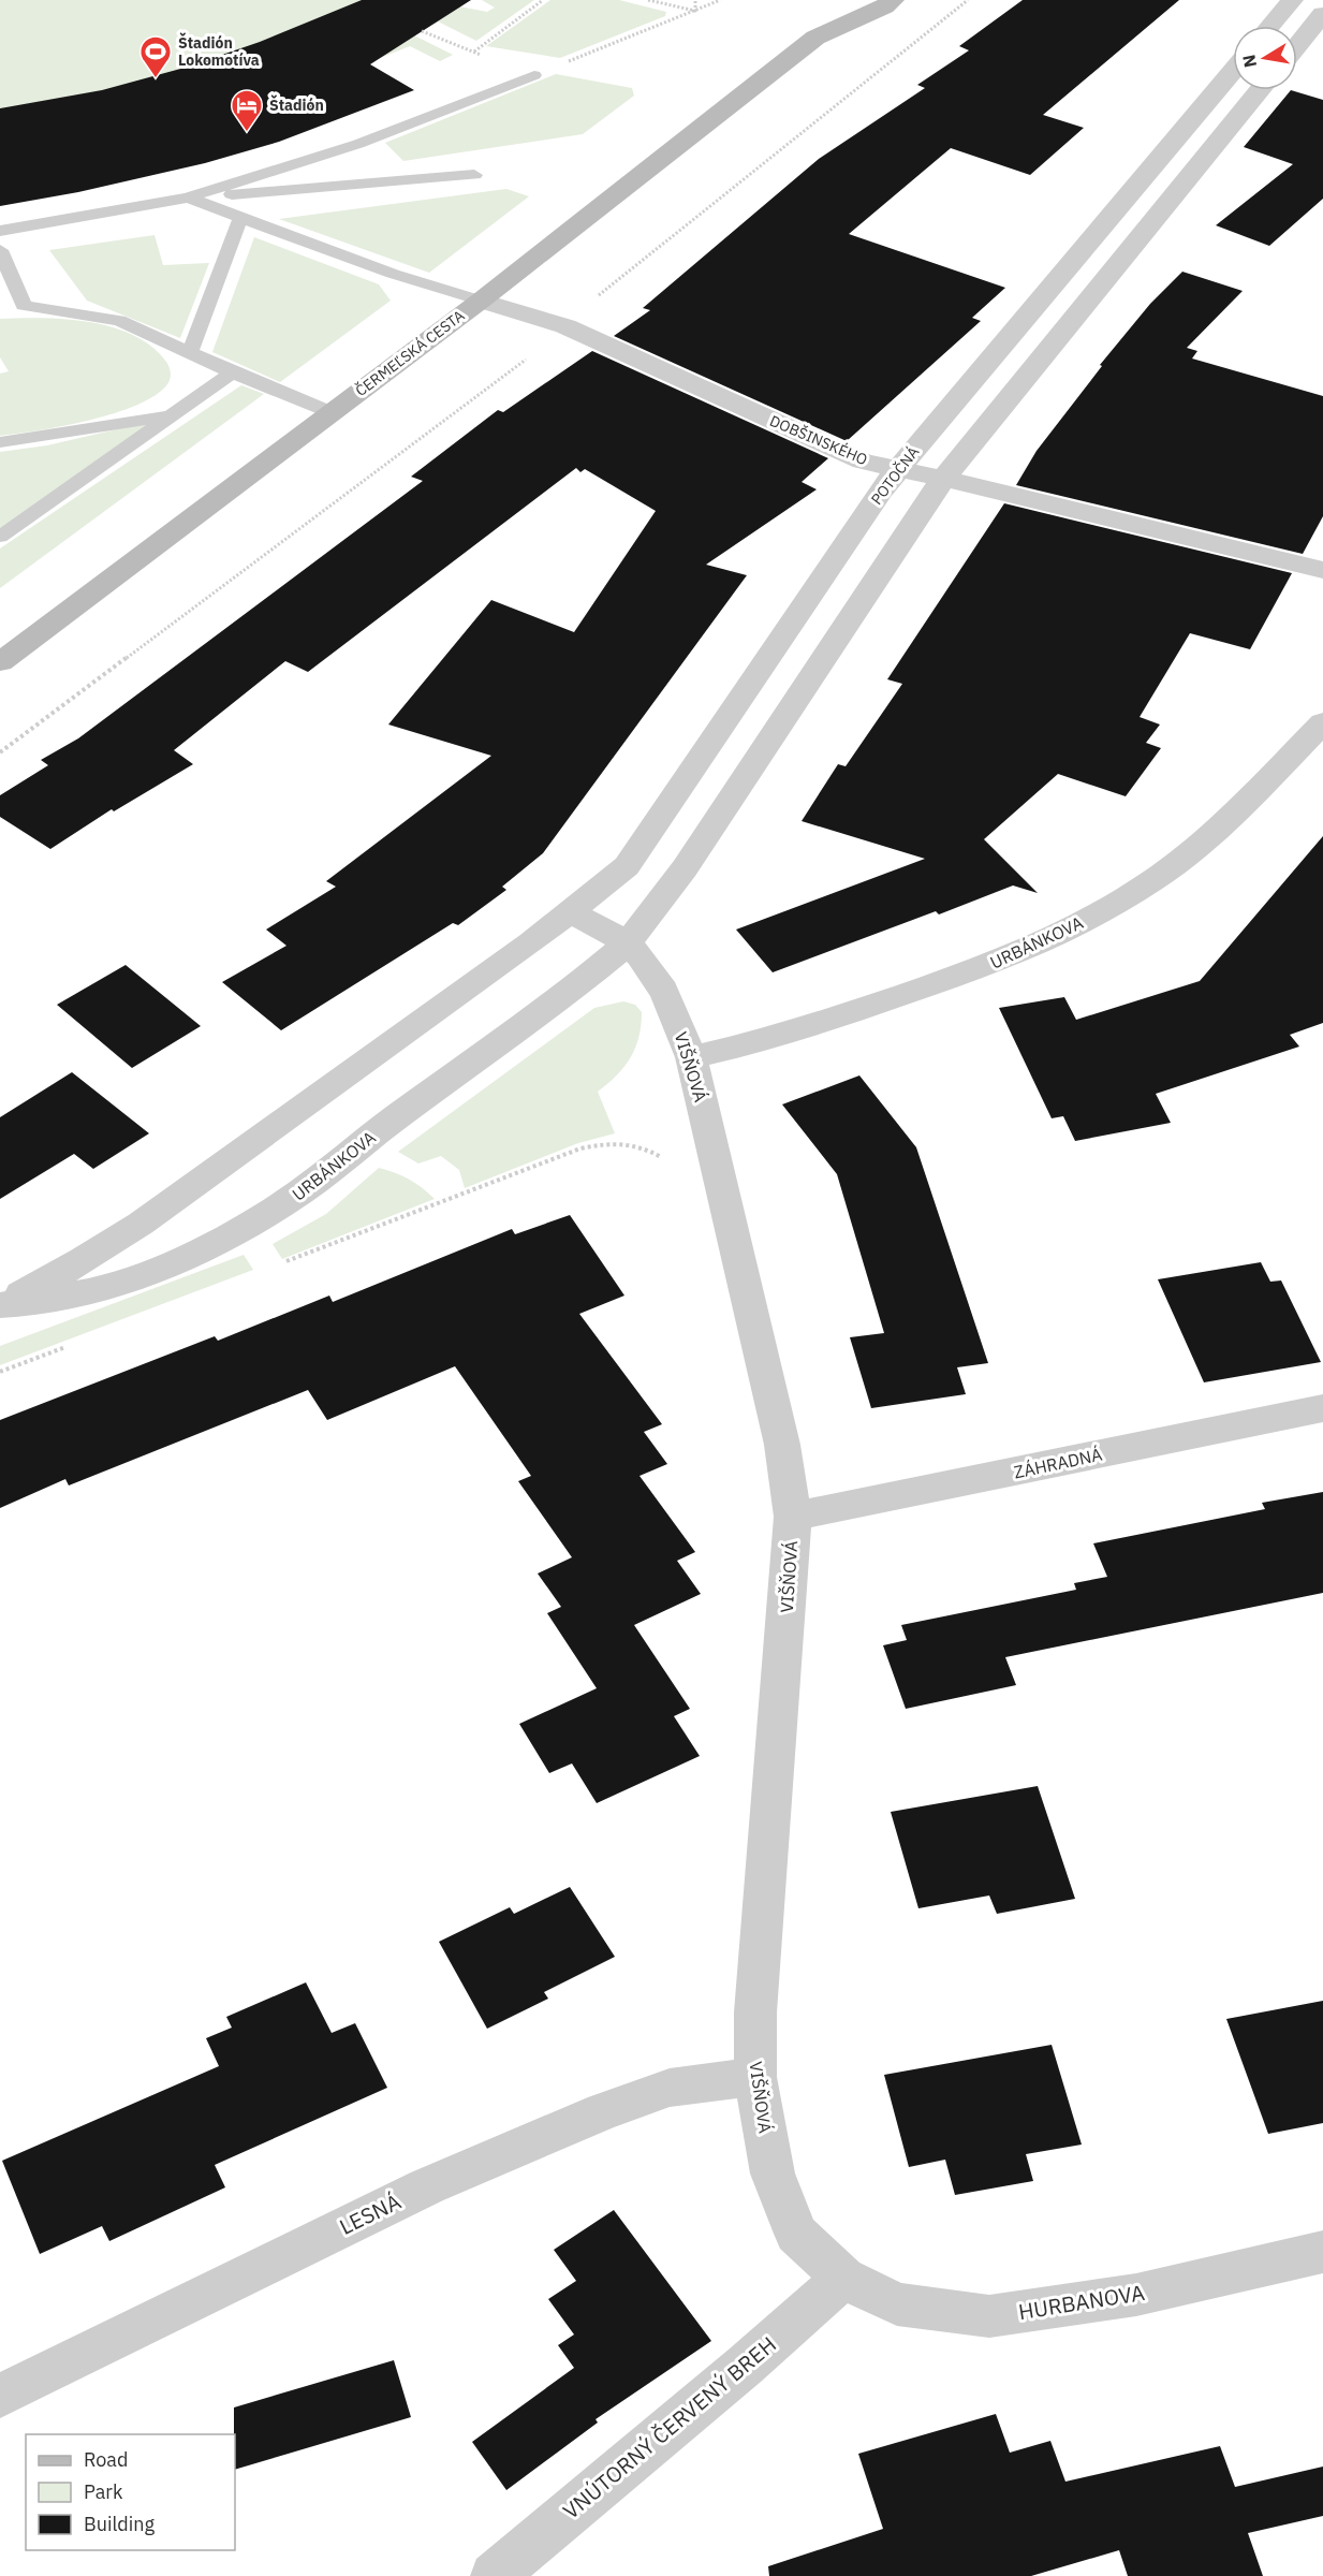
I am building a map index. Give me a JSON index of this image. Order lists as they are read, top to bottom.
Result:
{
  "streets": {
    "main road": ["ČERMEĽSKÁ CESTA"],
    "street": [
      "DOBŠINSKÉHO",
      "POTOČNÁ",
      "URBÁNKOVA",
      "VIŠŇOVÁ",
      "ZÁHRADNÁ",
      "LESNÁ",
      "HURBANOVA",
      "VNÚTORNÝ ČERVENÝ BREH"
    ]
  },
  "crossings": [
    ["ČERMEĽSKÁ CESTA", "DOBŠINSKÉHO"],
    ["DOBŠINSKÉHO", "POTOČNÁ"],
    ["POTOČNÁ", "URBÁNKOVA"],
    ["POTOČNÁ", "VIŠŇOVÁ"],
    ["URBÁNKOVA", "VIŠŇOVÁ"],
    ["VIŠŇOVÁ", "ZÁHRADNÁ"],
    ["VIŠŇOVÁ", "LESNÁ"],
    ["VIŠŇOVÁ", "HURBANOVA"],
    ["VIŠŇOVÁ", "VNÚTORNÝ ČERVENÝ BREH"],
    ["HURBANOVA", "VNÚTORNÝ ČERVENÝ BREH"]
  ],
  "places": {
    "sports": ["Štadión Lokomotíva"],
    "hotel": ["Štadión"]
  },
  "legend": ["Road", "Park", "Building"],
  "north": "left"
}
